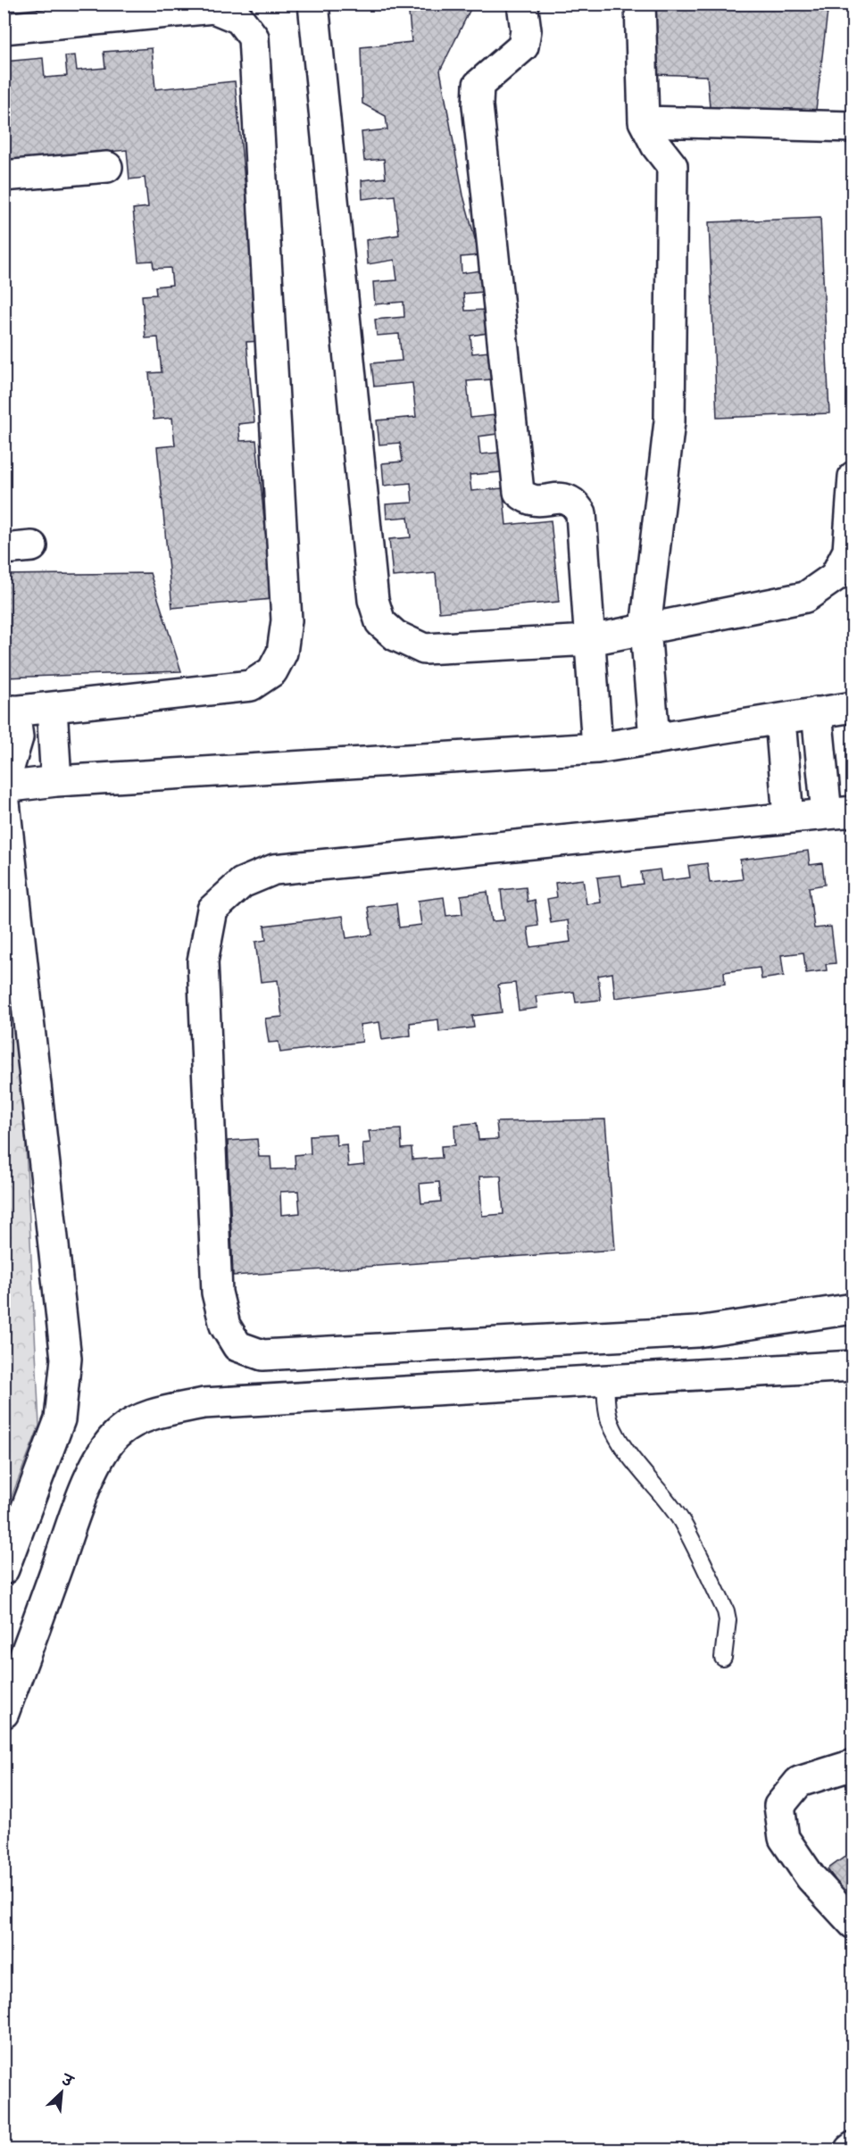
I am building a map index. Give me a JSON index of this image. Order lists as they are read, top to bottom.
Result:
{
  "north": "top right"
}
